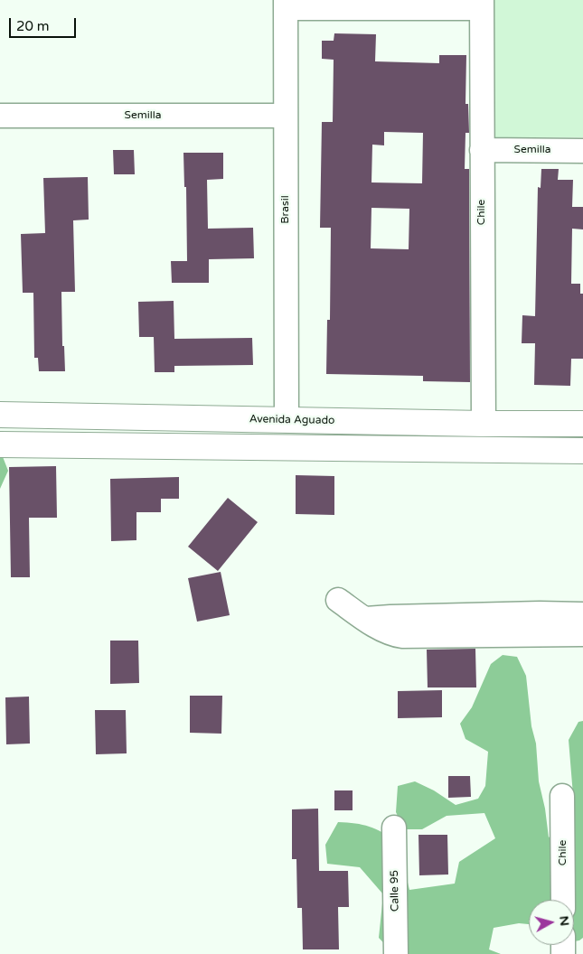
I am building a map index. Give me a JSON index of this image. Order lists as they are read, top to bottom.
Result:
{
  "streets": {
    "main road": ["Avenida Aguado"],
    "street": [
      "Semilla",
      "Brasil",
      "Chile",
      "Calle 95"
    ]
  },
  "crossings": [
    ["Semilla", "Brasil"],
    ["Semilla", "Chile"],
    ["Brasil", "Avenida Aguado"],
    ["Chile", "Avenida Aguado"]
  ],
  "scale_bar": "20 m",
  "north": "right"
}
